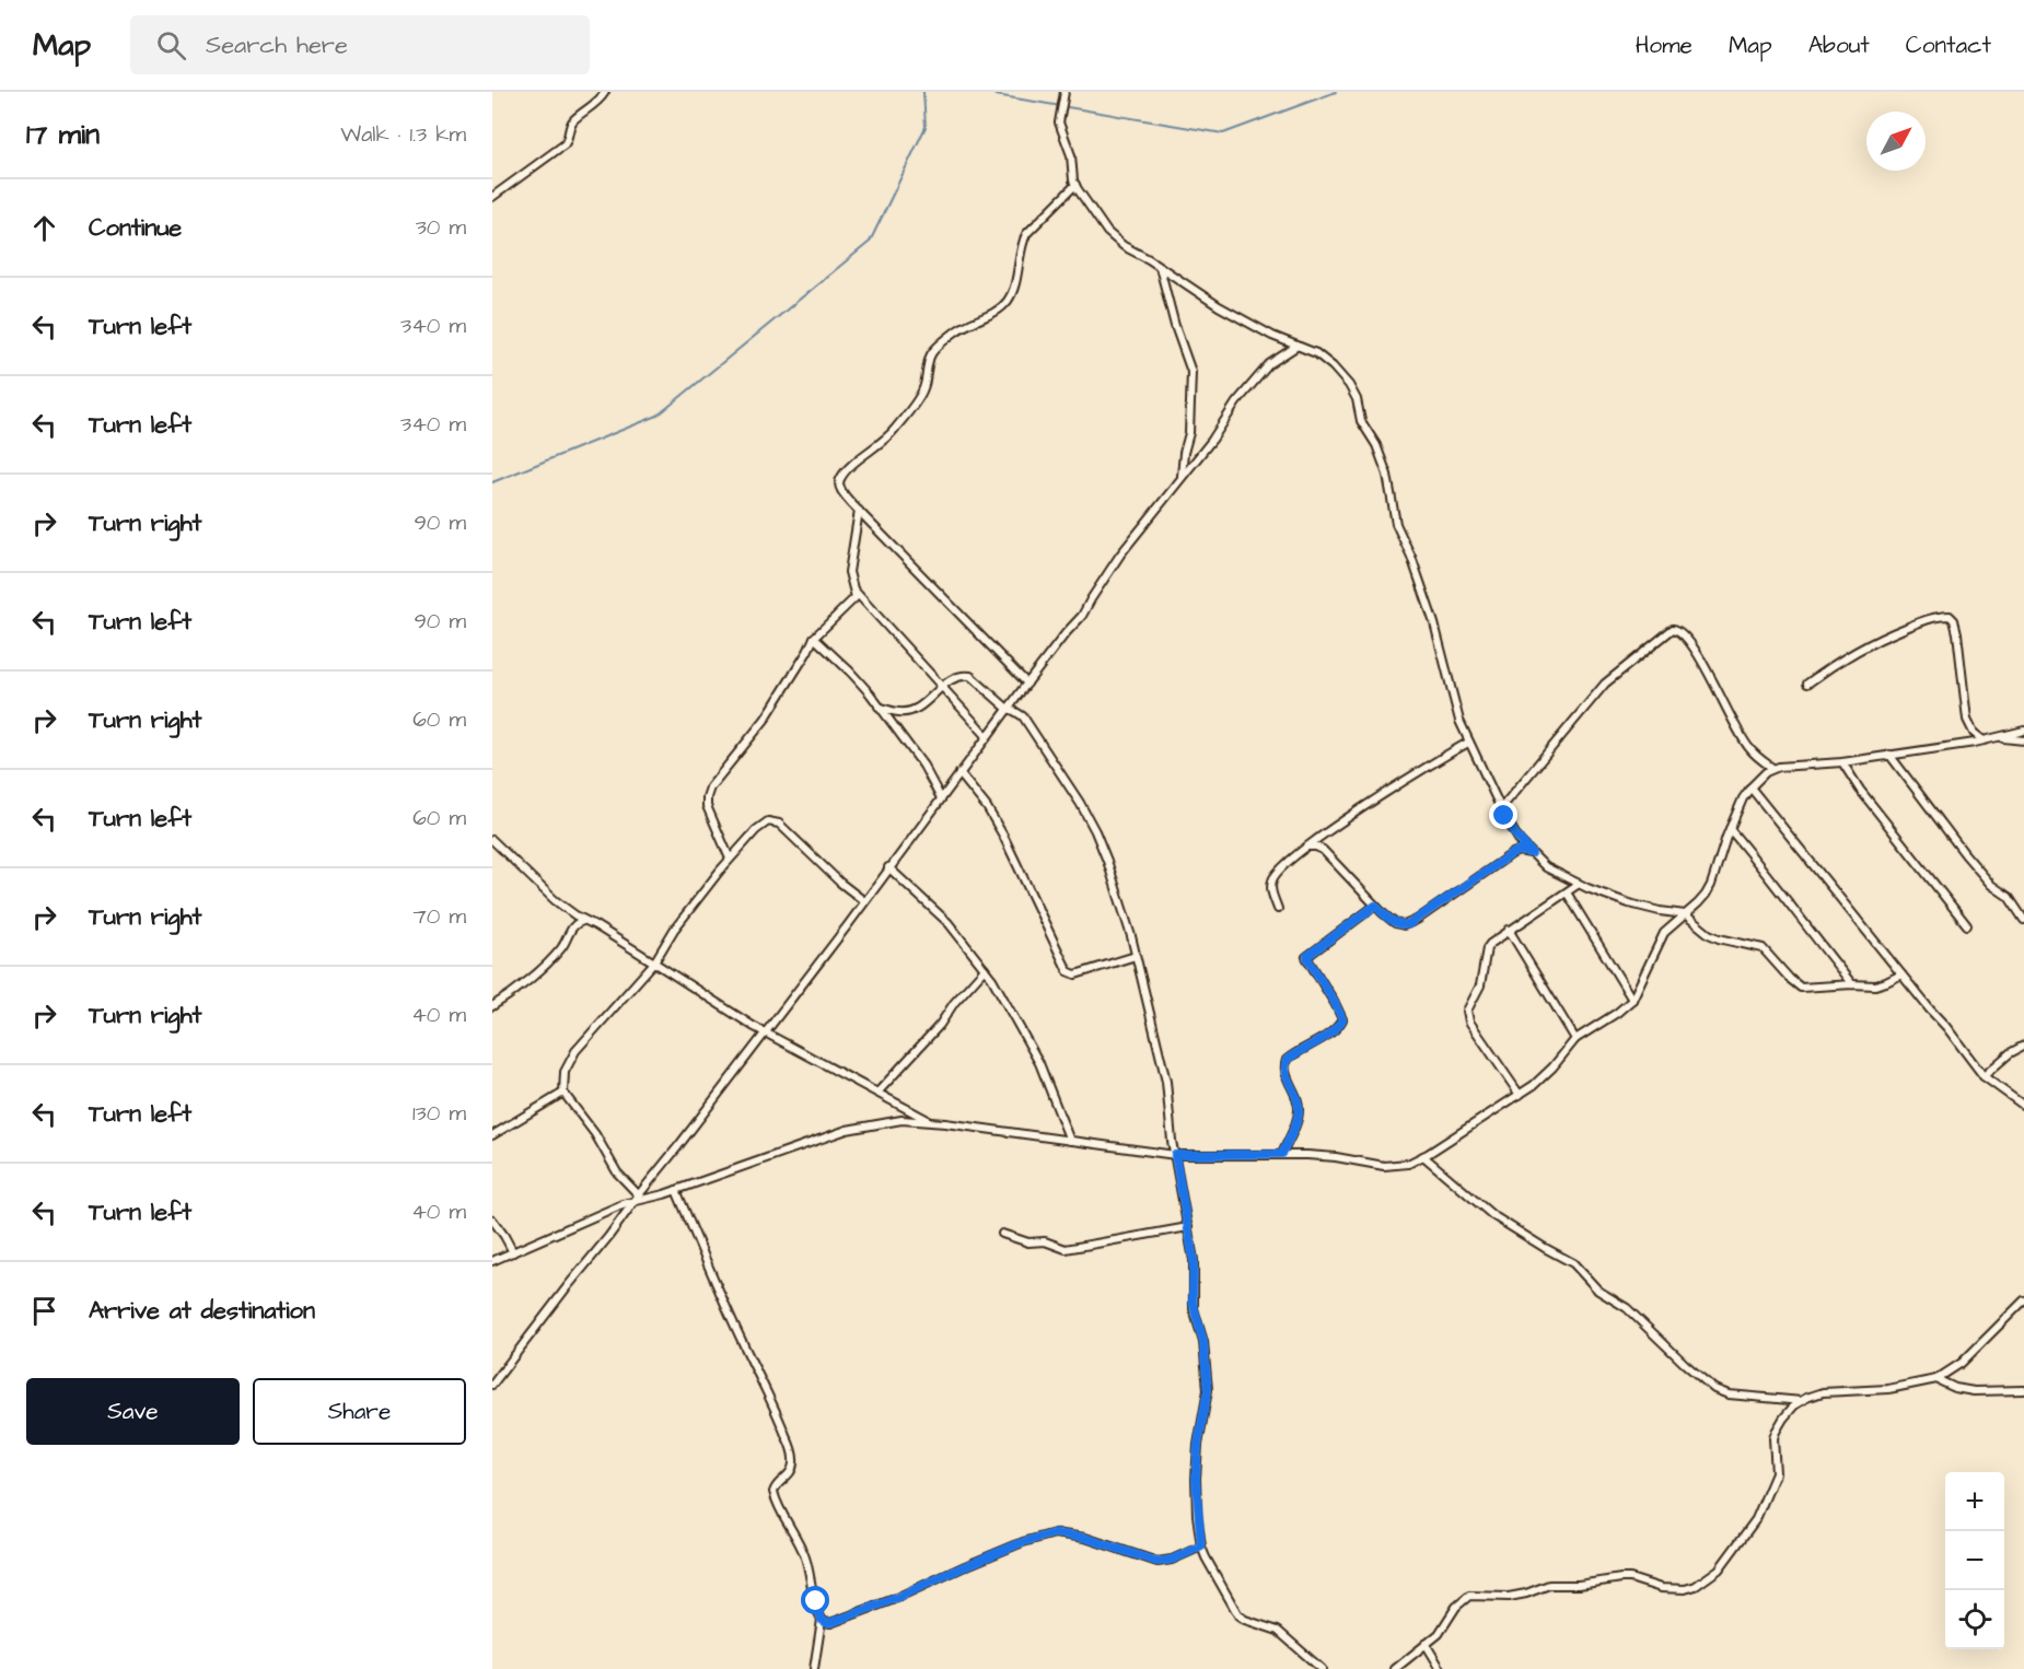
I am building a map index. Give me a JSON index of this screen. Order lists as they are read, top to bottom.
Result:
{
  "north": "top right",
  "page": {
    "header": "Map",
    "search": "Search here",
    "nav": [
      "Home",
      "Map",
      "About",
      "Contact"
    ],
    "heading": ["17 min", "Walk · 1.3 km"],
    "list": [
      ["Continue", "30 m"],
      ["Turn left", "340 m"],
      ["Turn left", "340 m"],
      ["Turn right", "90 m"],
      ["Turn left", "90 m"],
      ["Turn right", "60 m"],
      ["Turn left", "60 m"],
      ["Turn right", "70 m"],
      ["Turn right", "40 m"],
      ["Turn left", "130 m"],
      ["Turn left", "40 m"],
      "Arrive at destination"
    ],
    "buttons": ["Save", "Share"],
    "map_buttons": ["+", "−"]
  }
}
